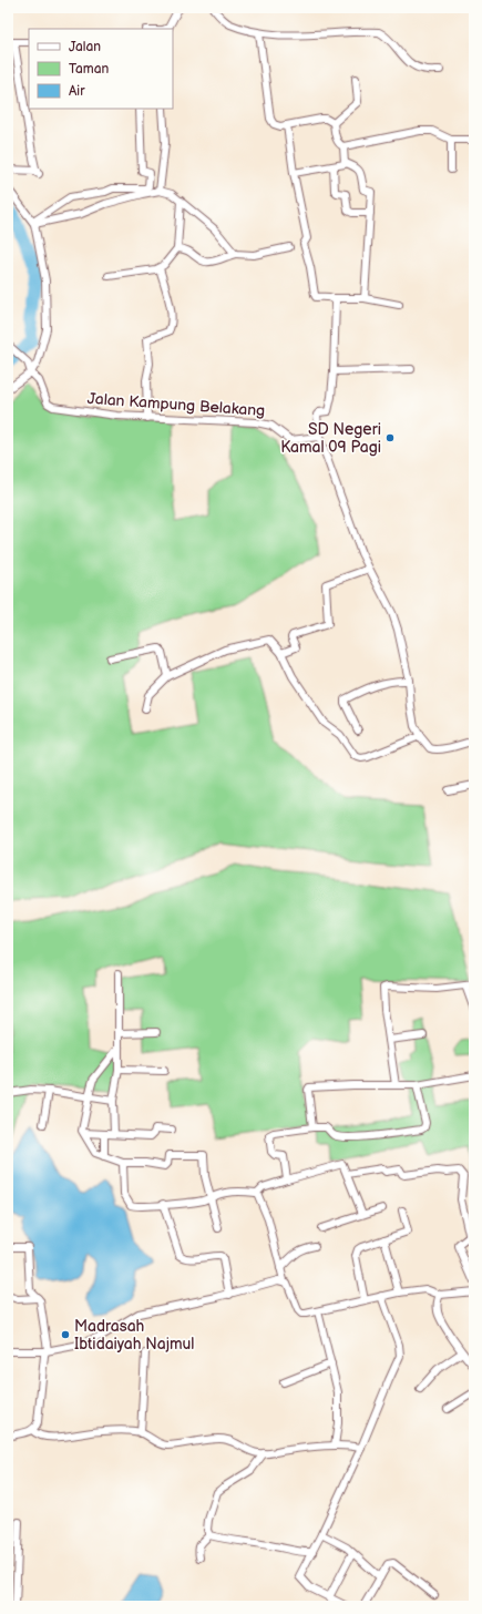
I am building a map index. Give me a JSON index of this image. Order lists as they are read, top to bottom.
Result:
{
  "streets": {
    "street": ["Jalan Kampung Belakang"]
  },
  "places": ["SD Negeri Kamal 09 Pagi", "Madrasah Ibtidaiyah Najmul"],
  "legend": ["Jalan", "Taman", "Air"]
}
